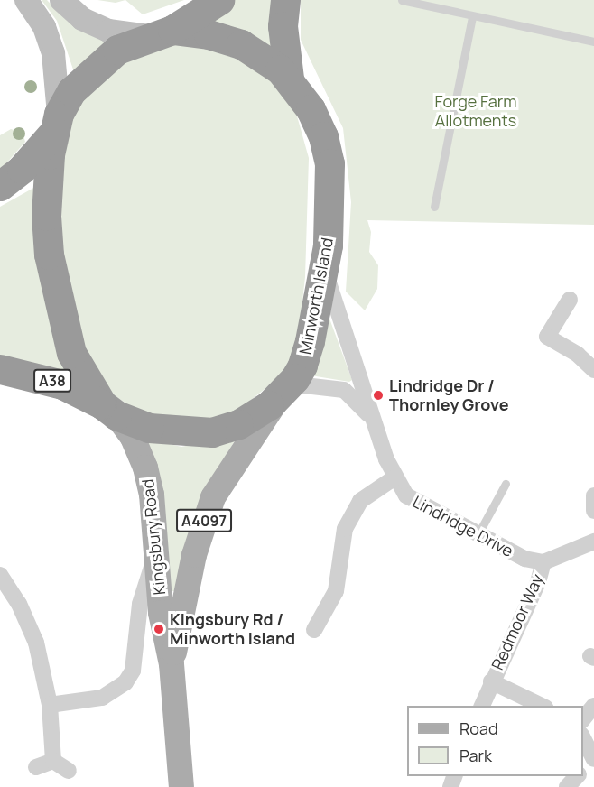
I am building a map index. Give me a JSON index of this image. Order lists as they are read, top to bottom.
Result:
{
  "streets": {
    "highway": ["Minworth Island", "A38", "Kingsbury Road"],
    "main road": ["A4097"],
    "street": ["Lindridge Drive", "Redmoor Way"]
  },
  "crossings": [
    ["Minworth Island", "Lindridge Drive"],
    ["Minworth Island", "Kingsbury Road"],
    ["Lindridge Drive", "Kingsbury Road"],
    ["Lindridge Drive", "Redmoor Way"]
  ],
  "parks": ["Forge Farm Allotments"],
  "places": ["Lindridge Dr / Thornley Grove", "Kingsbury Rd / Minworth Island"],
  "legend": ["Road", "Park"]
}
